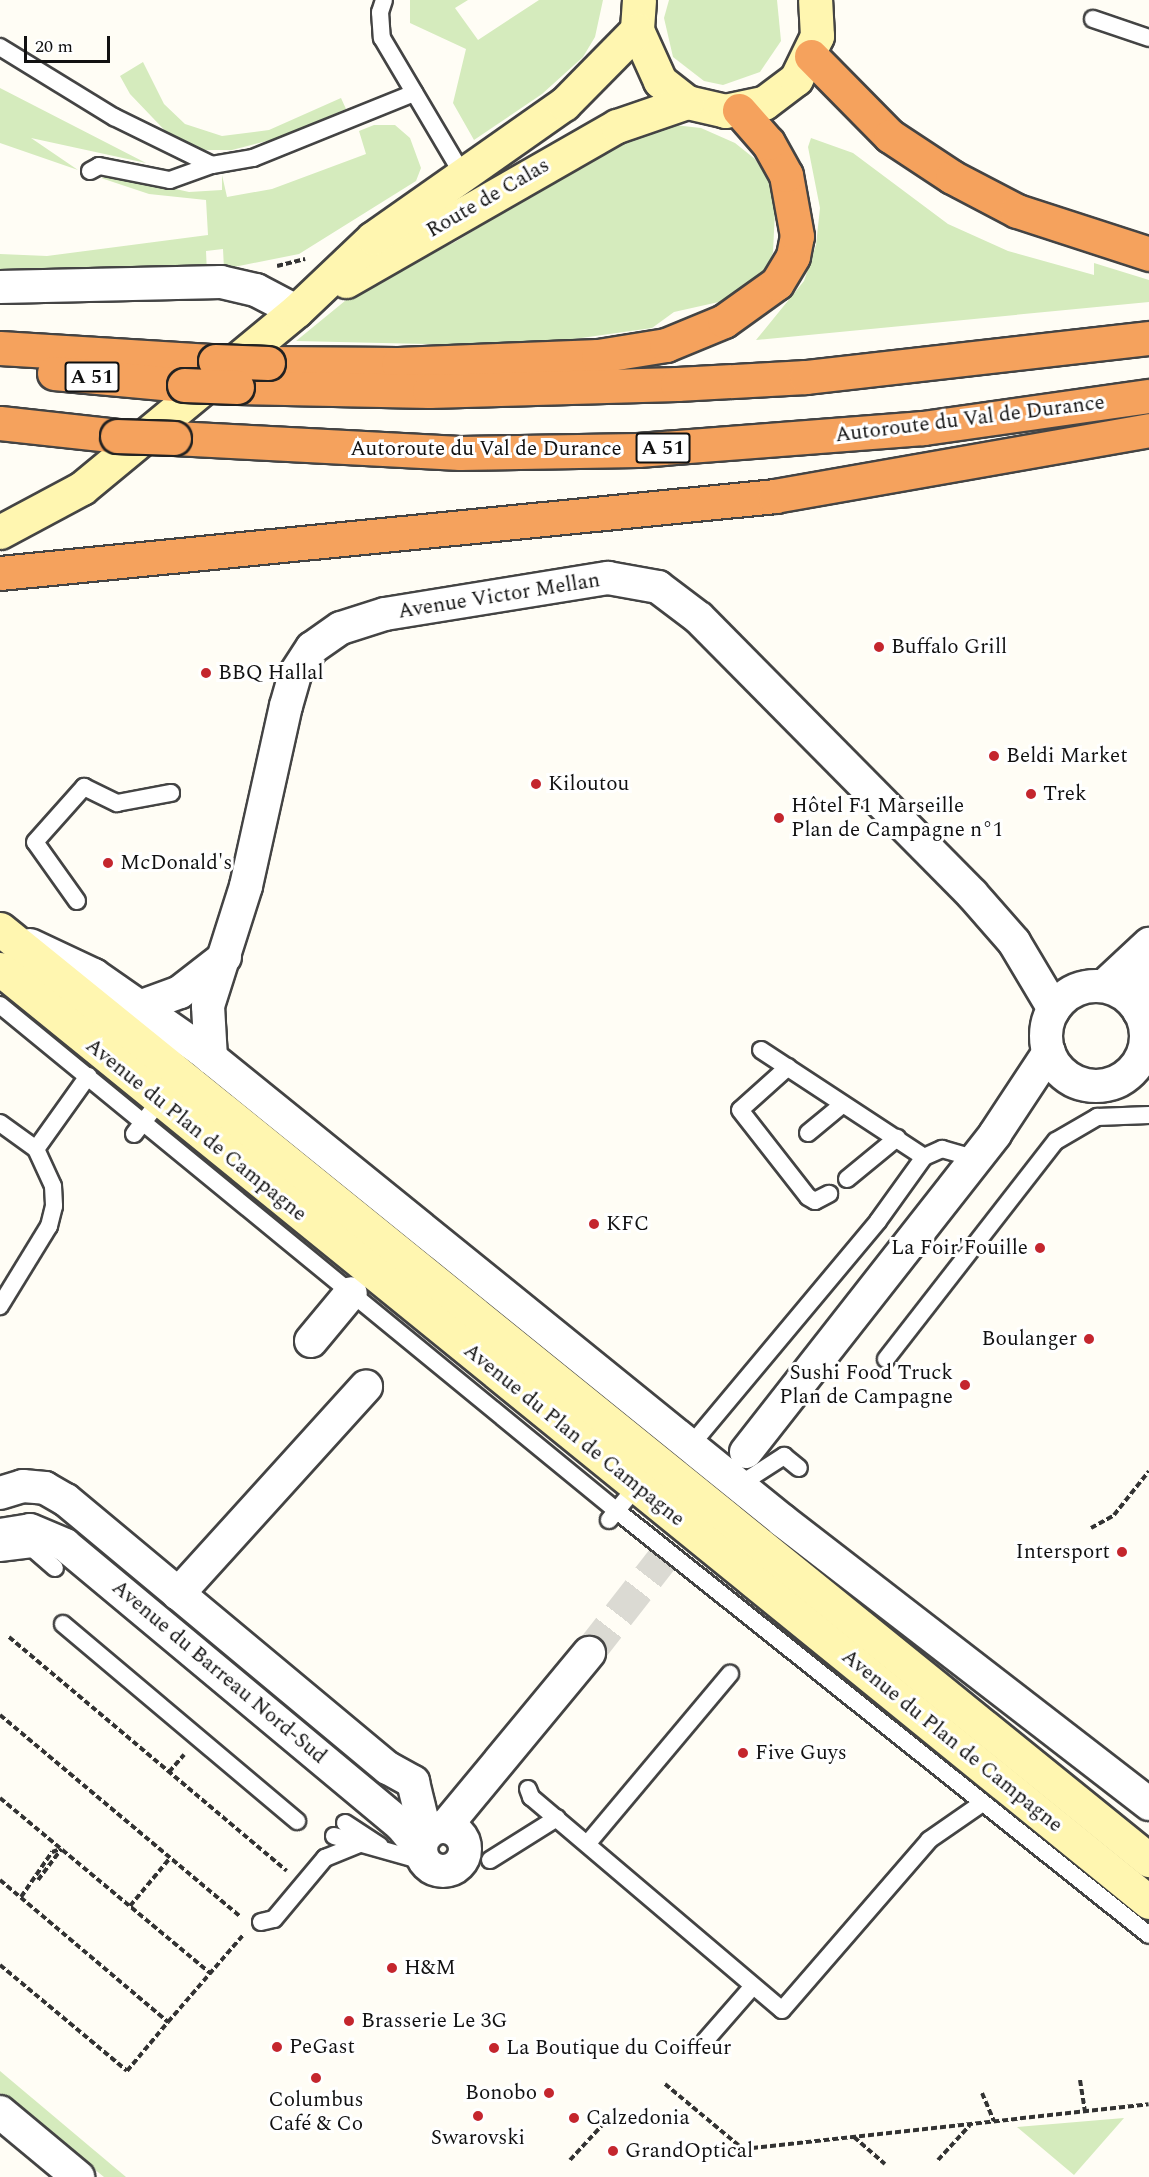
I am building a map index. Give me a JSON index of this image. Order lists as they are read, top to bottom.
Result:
{
  "streets": {
    "highway": ["A 51", "Autoroute du Val de Durance"],
    "main road": ["Route de Calas", "Avenue du Plan de Campagne"],
    "street": ["Avenue Victor Mellan", "Avenue du Barreau Nord-Sud"]
  },
  "places": [
    "Buffalo Grill",
    "BBQ Hallal",
    "Beldi Market",
    "Kiloutou",
    "Trek",
    "Hôtel F1 Marseille Plan de Campagne n°1",
    "McDonald's",
    "KFC",
    "La Foir'Fouille",
    "Boulanger",
    "Sushi Food Truck Plan de Campagne",
    "Intersport",
    "Five Guys",
    "H&M",
    "Brasserie Le 3G",
    "PeGast",
    "La Boutique du Coiffeur",
    "Columbus Café & Co",
    "Bonobo",
    "Swarovski",
    "Calzedonia",
    "GrandOptical"
  ],
  "scale_bar": "20 m"
}
